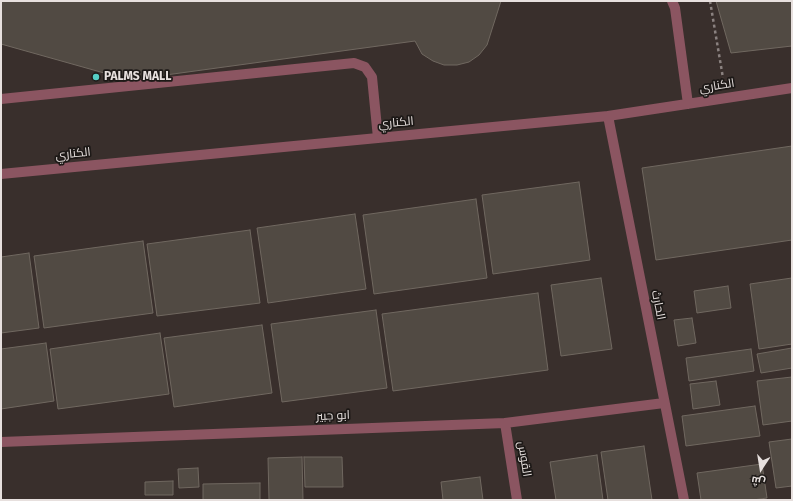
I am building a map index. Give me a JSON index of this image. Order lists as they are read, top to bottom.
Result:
{
  "streets": {
    "street": [
      "الكناري",
      "الحارث",
      "ابو جبير",
      "القوس"
    ]
  },
  "crossings": [
    ["الكناري", "الحارث"],
    ["الحارث", "ابو جبير"],
    ["ابو جبير", "القوس"]
  ],
  "places": ["PALMS MALL"],
  "north": "bottom"
}
